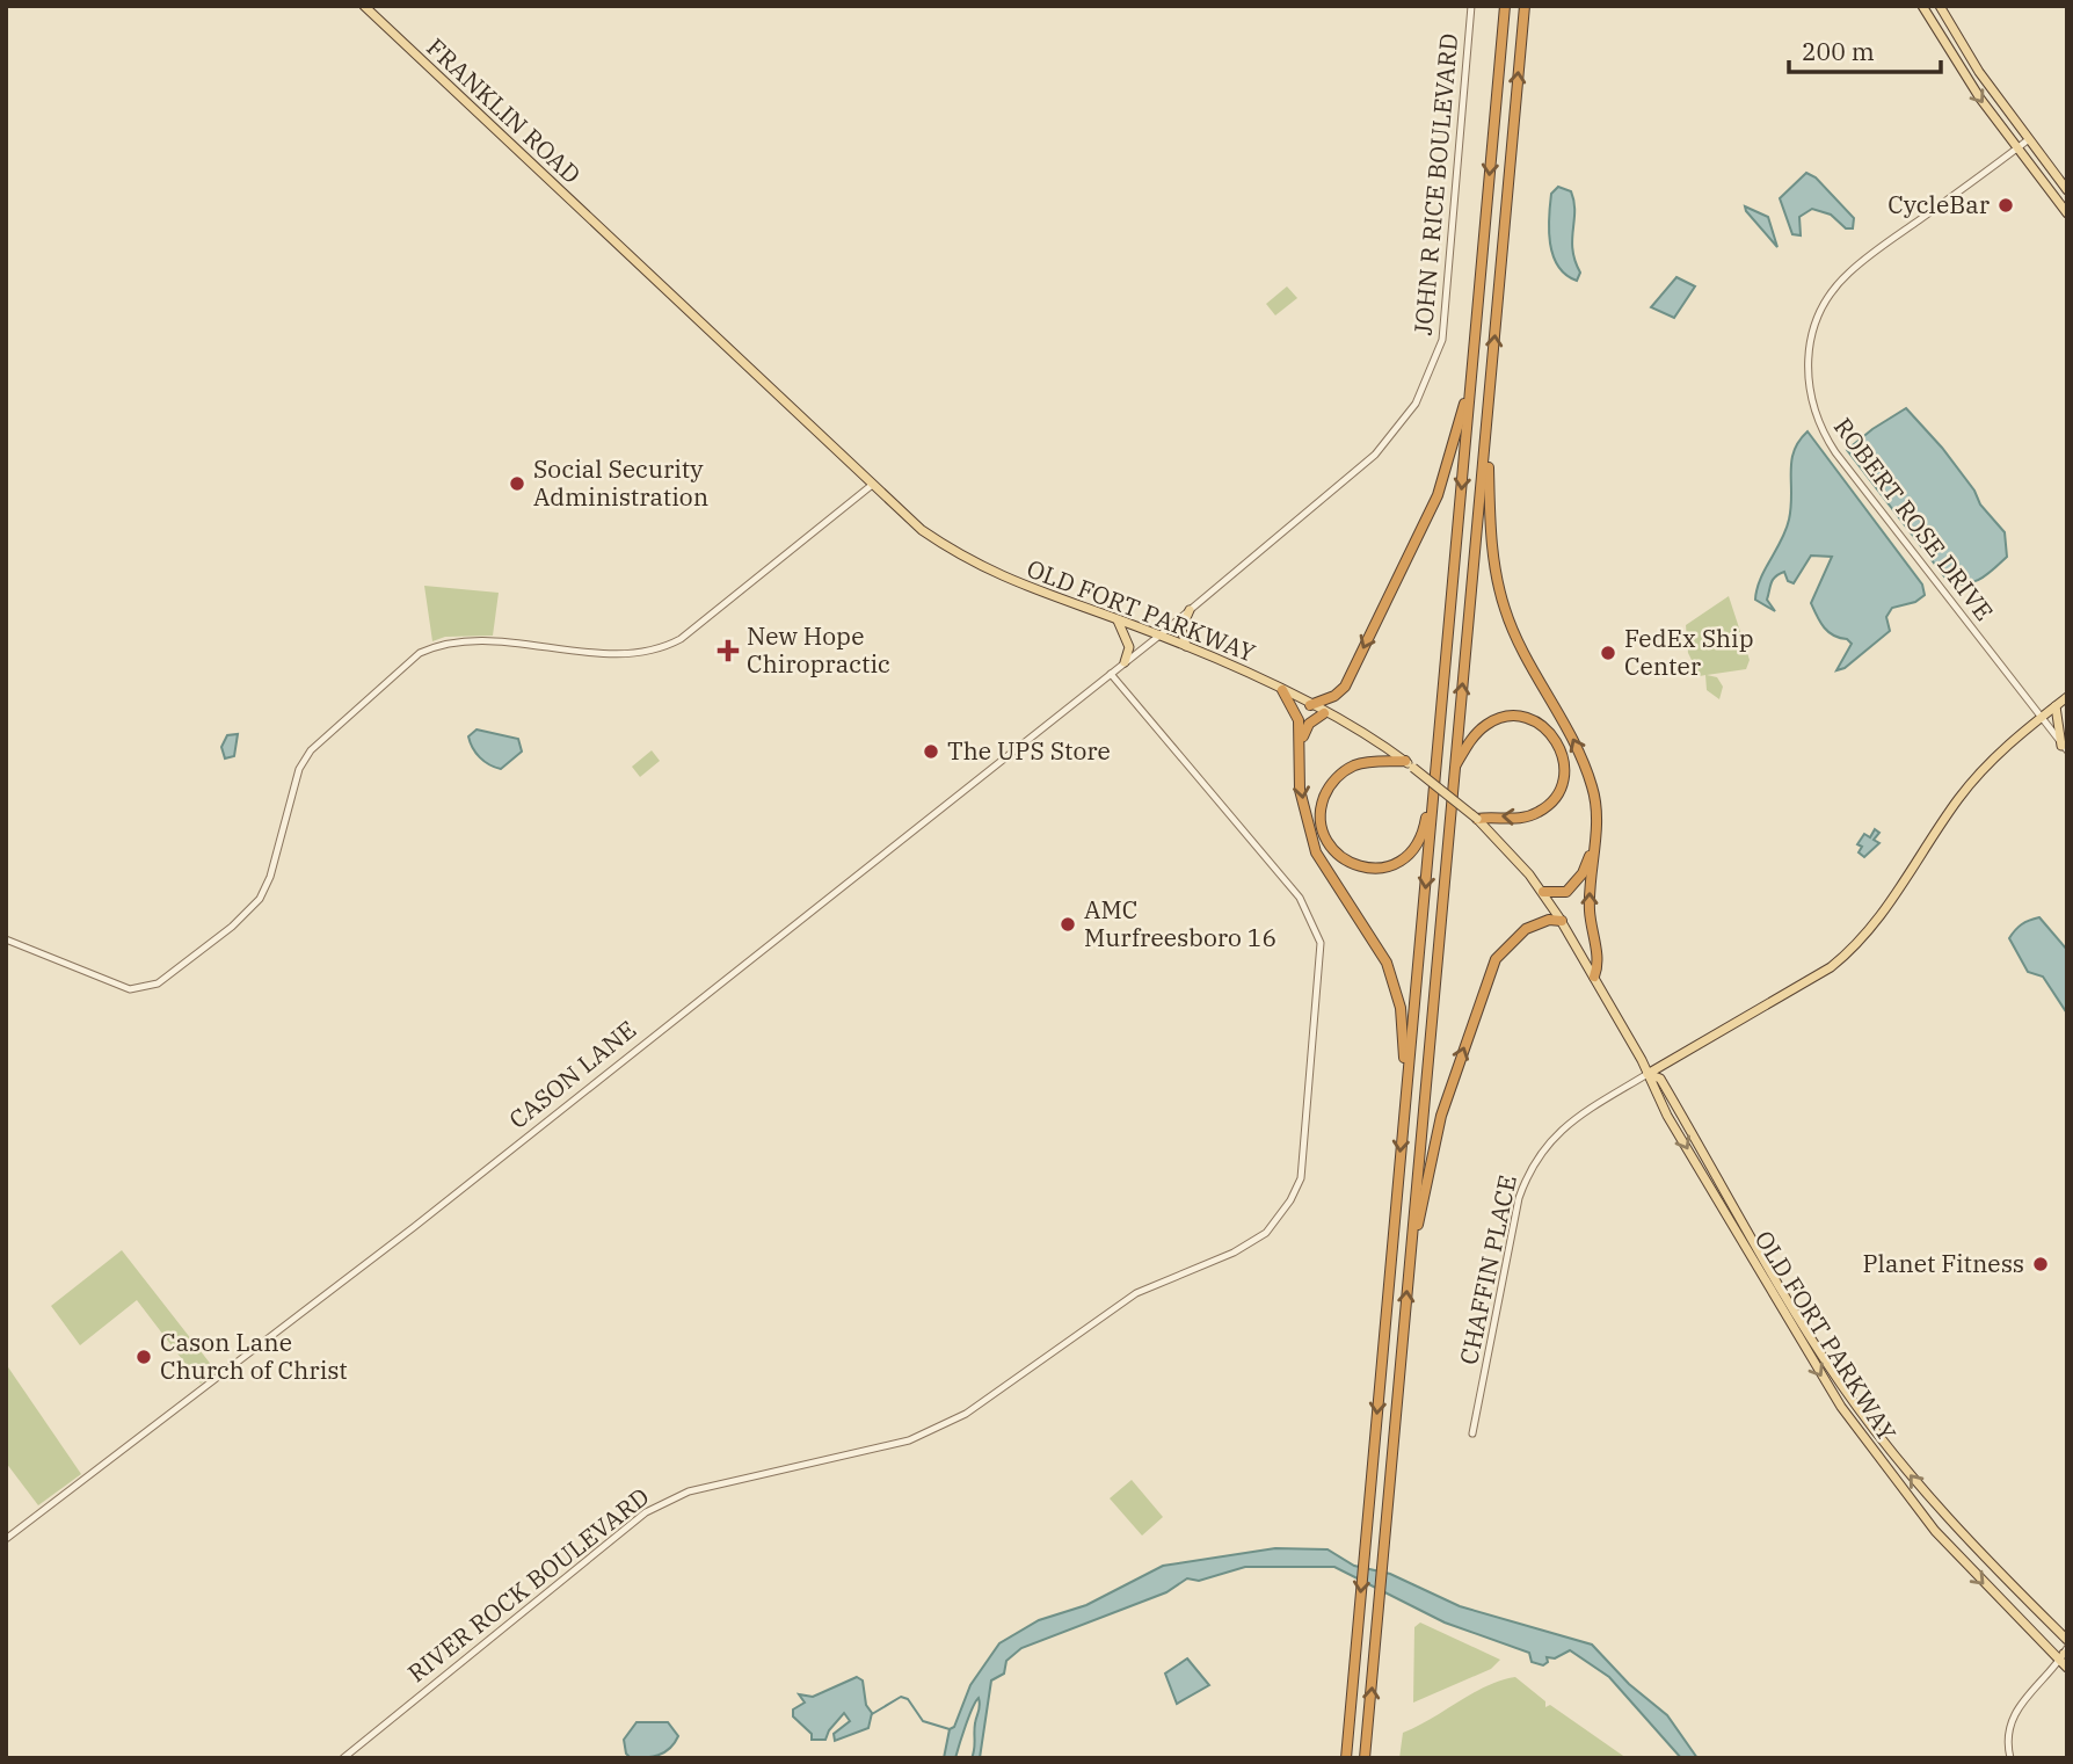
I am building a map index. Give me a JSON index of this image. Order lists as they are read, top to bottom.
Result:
{
  "streets": {
    "main road": ["FRANKLIN ROAD", "OLD FORT PARKWAY"],
    "street": [
      "JOHN R RICE BOULEVARD",
      "ROBERT ROSE DRIVE",
      "CASON LANE",
      "CHAFFIN PLACE",
      "RIVER ROCK BOULEVARD"
    ]
  },
  "crossings": [
    ["FRANKLIN ROAD", "OLD FORT PARKWAY"],
    ["JOHN R RICE BOULEVARD", "OLD FORT PARKWAY"],
    ["JOHN R RICE BOULEVARD", "CASON LANE"],
    ["OLD FORT PARKWAY", "CASON LANE"],
    ["OLD FORT PARKWAY", "CHAFFIN PLACE"],
    ["CASON LANE", "RIVER ROCK BOULEVARD"]
  ],
  "places": {
    "other": [
      "CycleBar",
      "Social Security Administration",
      "FedEx Ship Center",
      "The UPS Store",
      "AMC Murfreesboro 16",
      "Planet Fitness",
      "Cason Lane Church of Christ"
    ],
    "health": ["New Hope Chiropractic"]
  },
  "scale_bar": "200 m"
}
